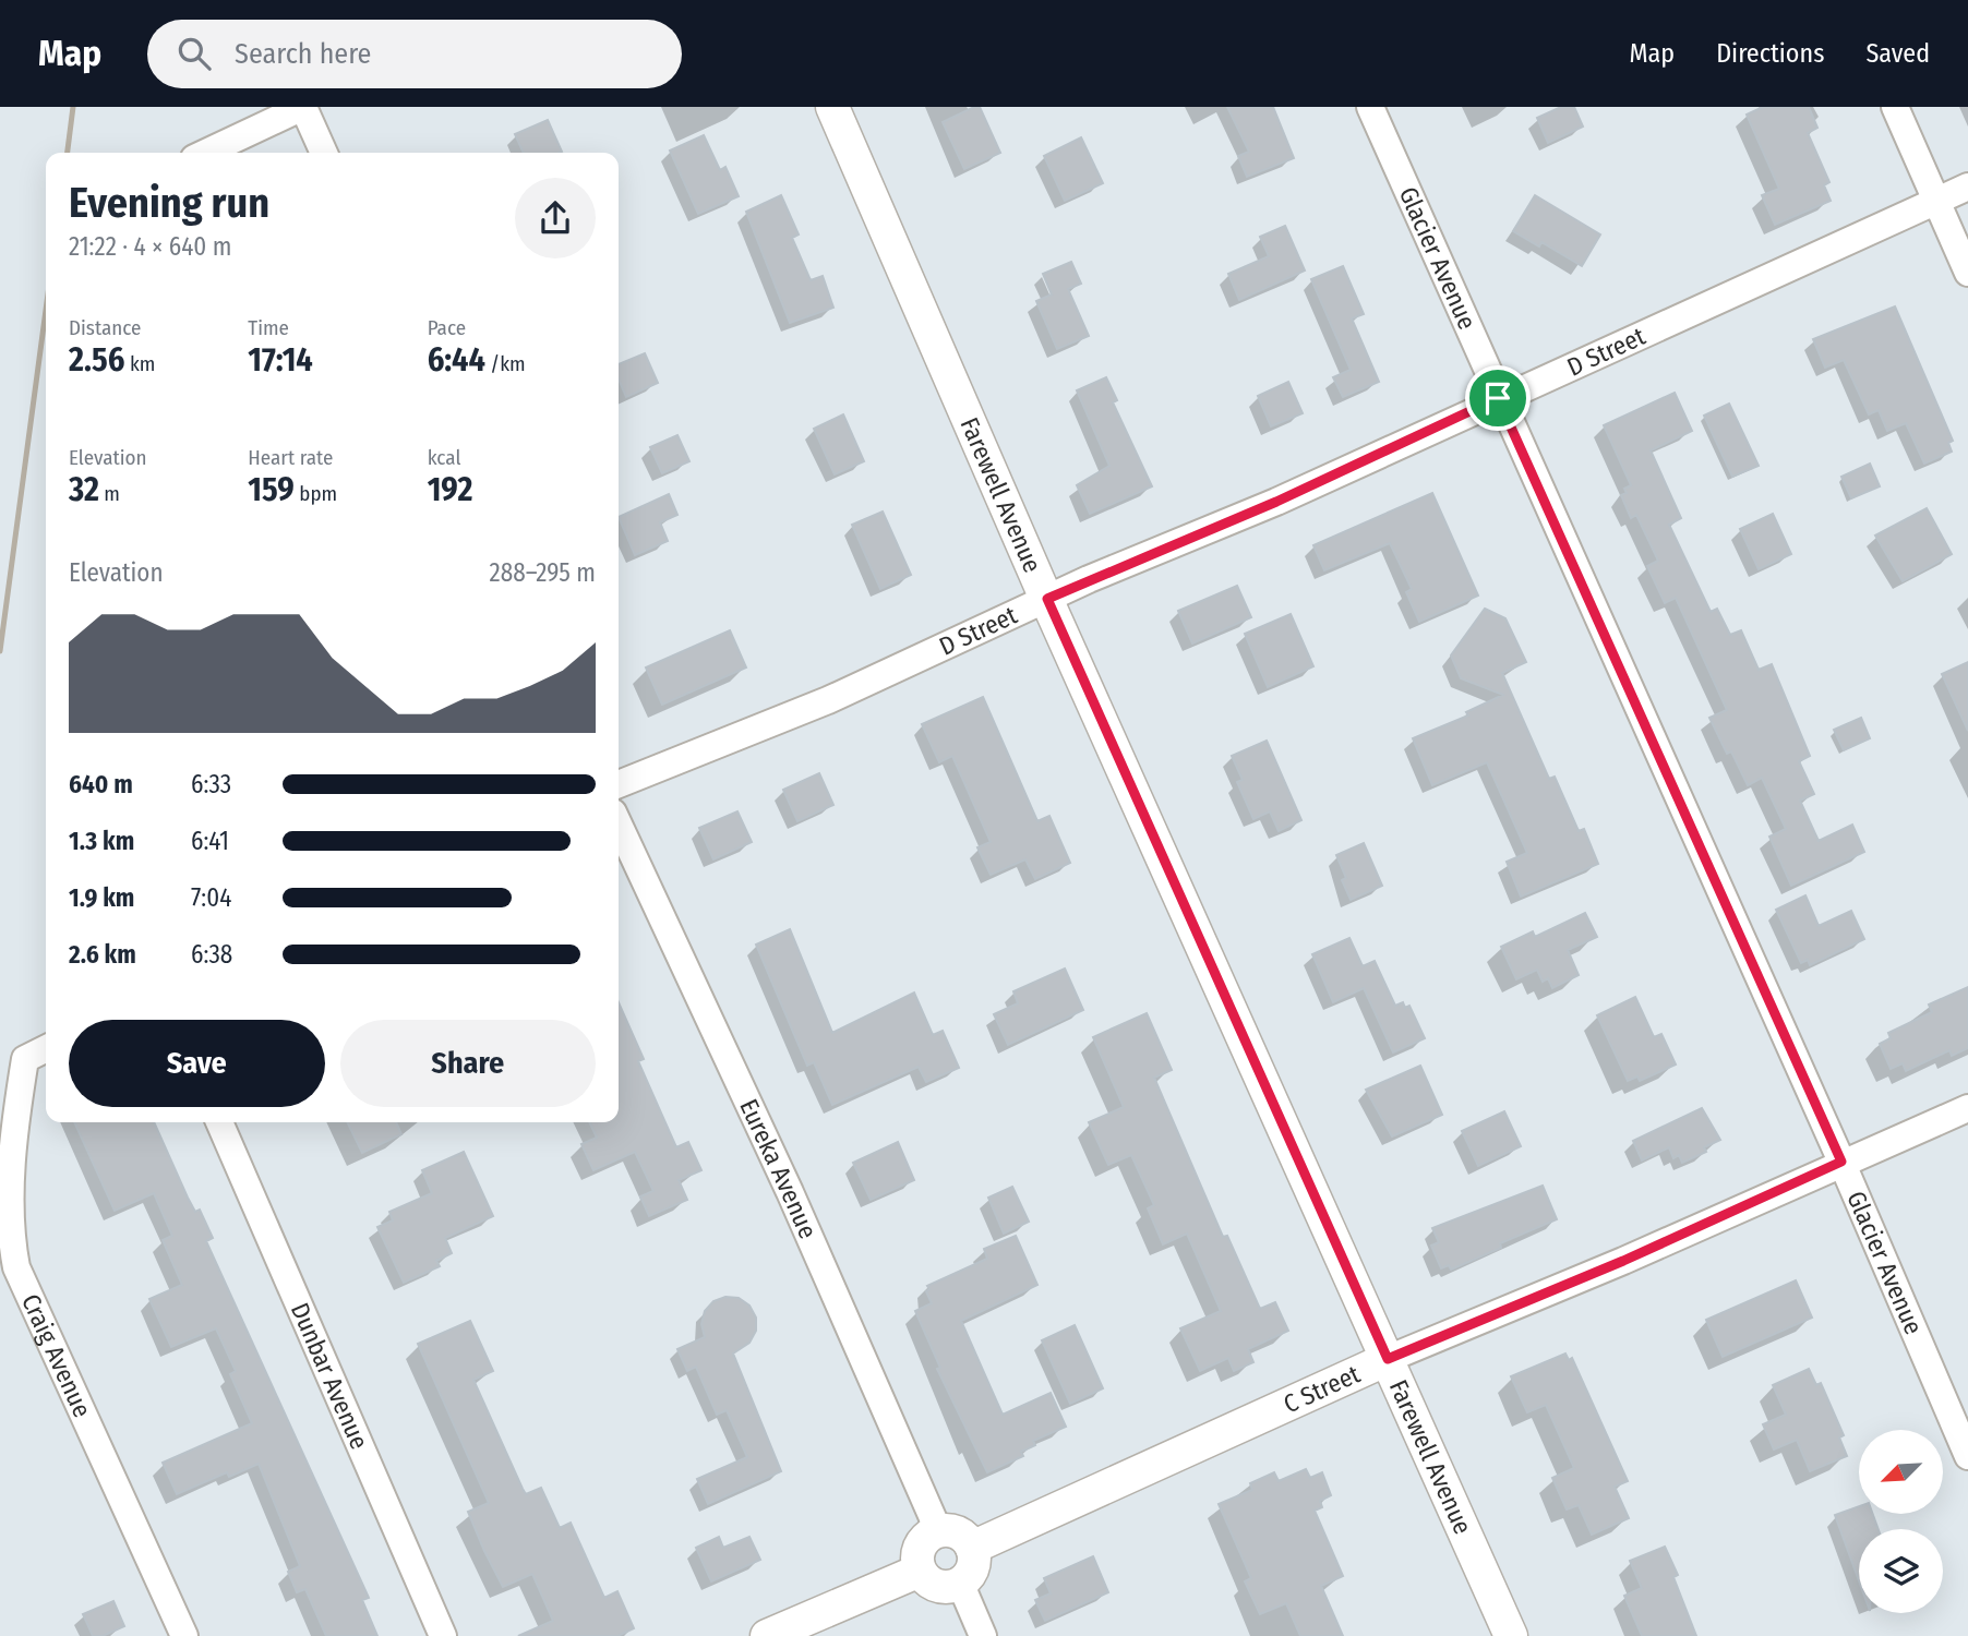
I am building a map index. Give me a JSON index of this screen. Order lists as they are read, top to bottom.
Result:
{
  "streets": {
    "street": [
      "Glacier Avenue",
      "D Street",
      "Farewell Avenue",
      "Eureka Avenue",
      "Craig Avenue",
      "Dunbar Avenue",
      "C Street"
    ]
  },
  "crossings": [
    ["Glacier Avenue", "D Street"],
    ["Glacier Avenue", "C Street"],
    ["D Street", "Farewell Avenue"],
    ["Farewell Avenue", "C Street"],
    ["Eureka Avenue", "C Street"]
  ],
  "north": "bottom left",
  "page": {
    "header": "Map",
    "search": "Search here",
    "nav": ["Map", "Directions", "Saved"],
    "heading": ["Evening run", "21:22 · 4 × 640 m"],
    "stats": [
      ["Distance", "2.56 km"],
      ["Time", "17:14"],
      ["Pace", "6:44 /km"],
      ["Elevation", "32 m"],
      ["Heart rate", "159 bpm"],
      ["kcal", "192"]
    ],
    "chart": ["Elevation", "288–295 m"],
    "list": [
      {
        "name": "640 m",
        "note": "6:33"
      },
      {
        "name": "1.3 km",
        "note": "6:41"
      },
      {
        "name": "1.9 km",
        "note": "7:04"
      },
      {
        "name": "2.6 km",
        "note": "6:38"
      }
    ],
    "buttons": ["Save", "Share"]
  }
}
